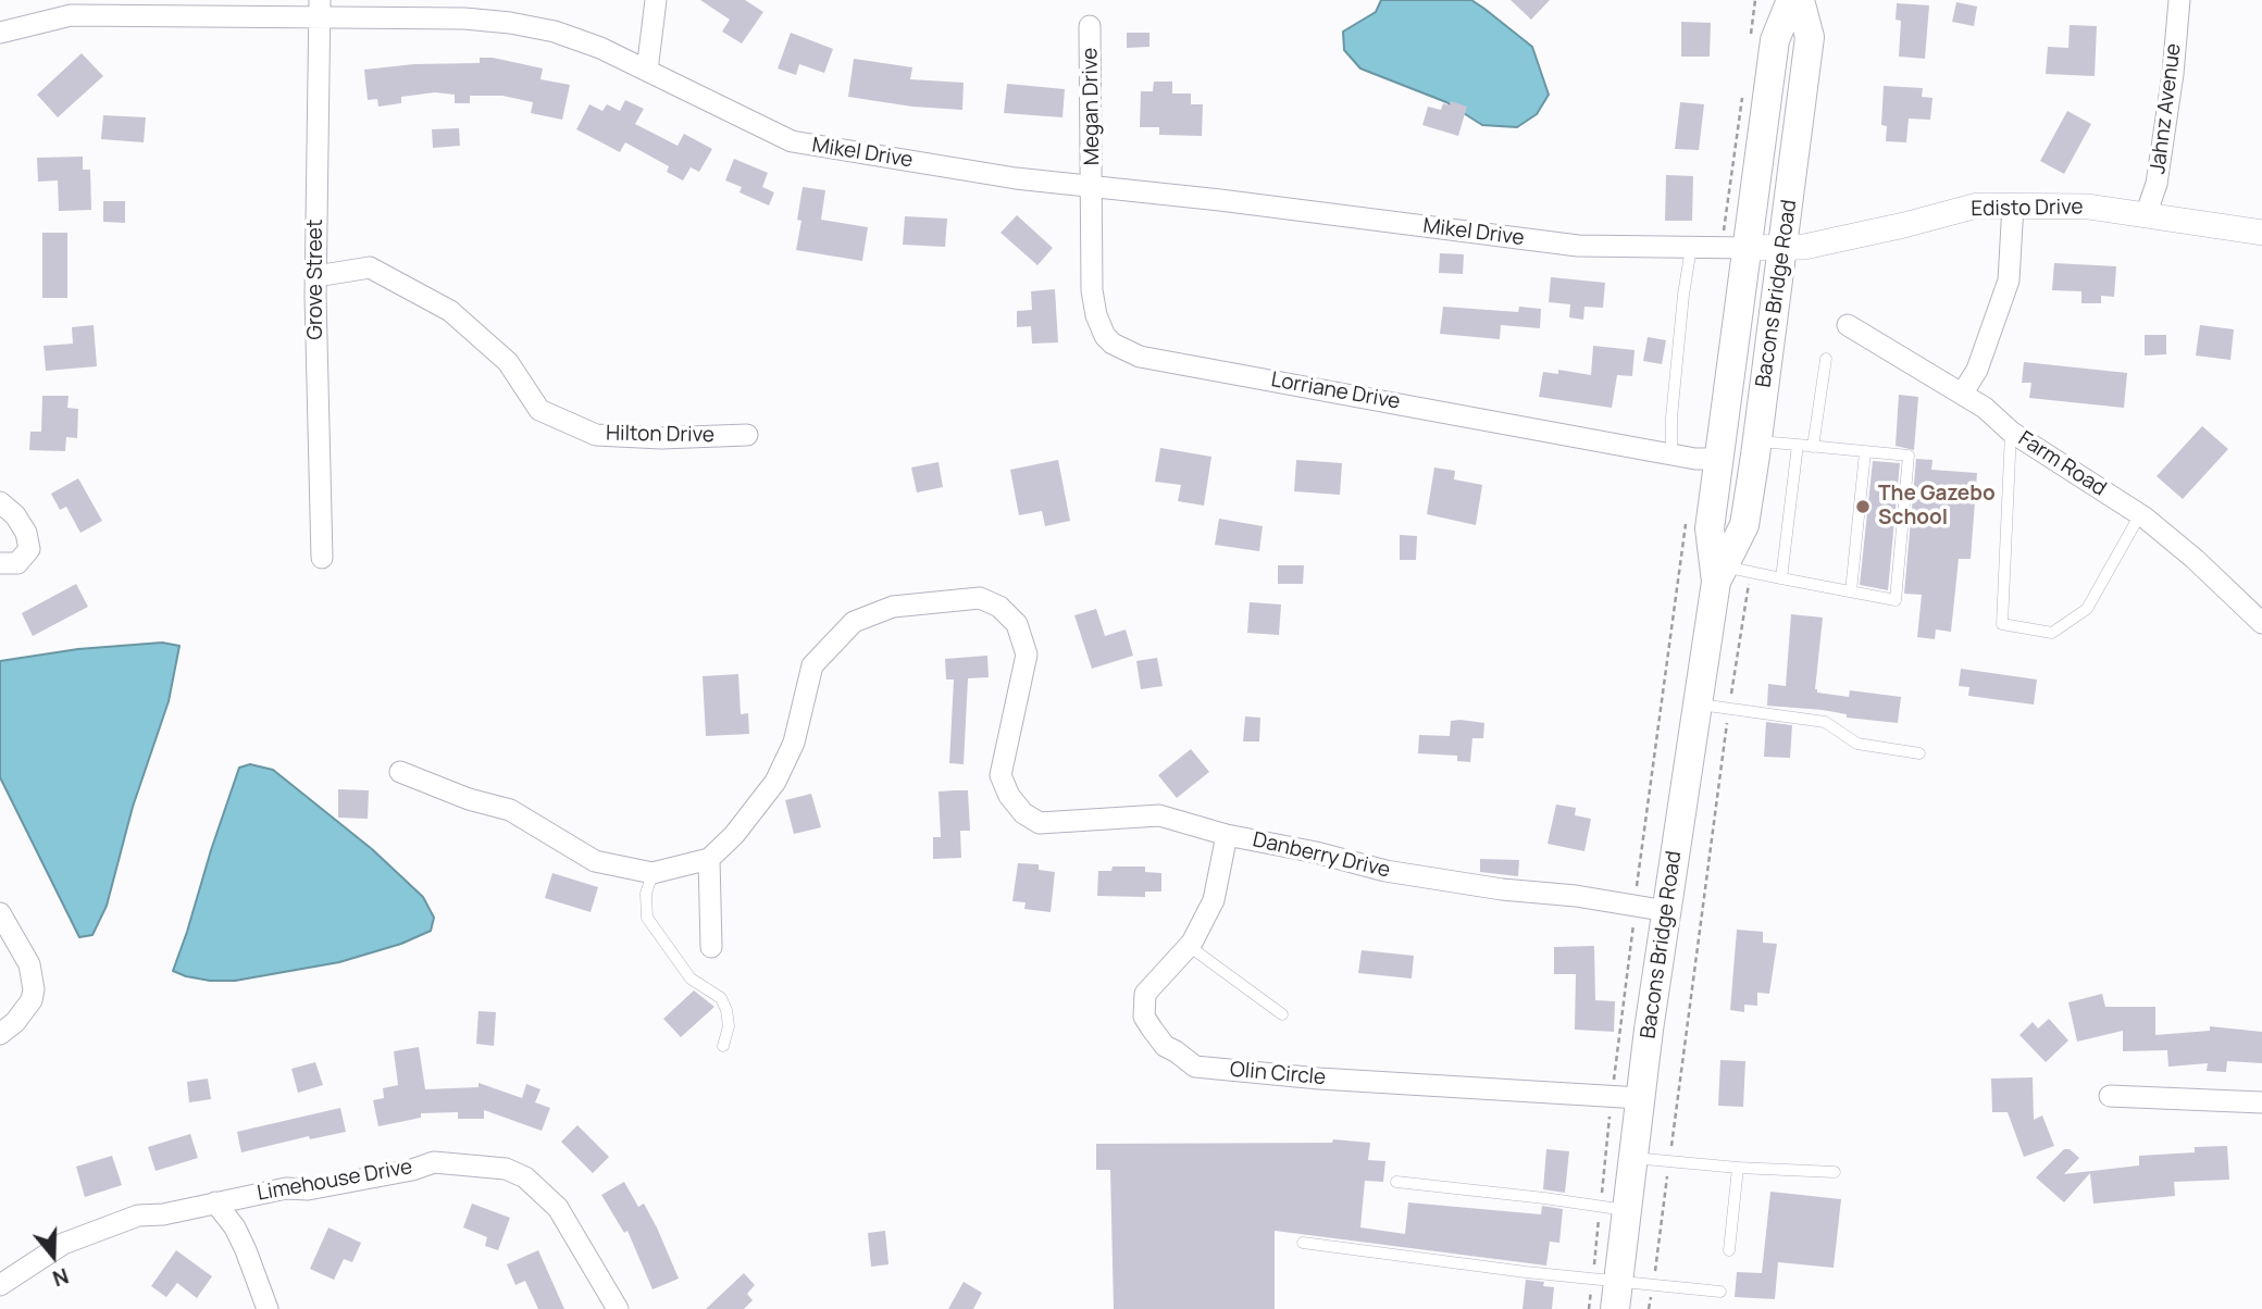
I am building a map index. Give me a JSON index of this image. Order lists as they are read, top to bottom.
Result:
{
  "streets": {
    "main road": ["Bacons Bridge Road"],
    "street": [
      "Megan Drive",
      "Jahnz Avenue",
      "Mikel Drive",
      "Edisto Drive",
      "Grove Street",
      "Lorriane Drive",
      "Hilton Drive",
      "Farm Road",
      "Danberry Drive",
      "Olin Circle",
      "Limehouse Drive"
    ]
  },
  "crossings": [
    ["Megan Drive", "Mikel Drive"],
    ["Megan Drive", "Lorriane Drive"],
    ["Jahnz Avenue", "Edisto Drive"],
    ["Mikel Drive", "Edisto Drive"],
    ["Mikel Drive", "Grove Street"],
    ["Mikel Drive", "Bacons Bridge Road"],
    ["Mikel Drive", "Lorriane Drive"],
    ["Edisto Drive", "Bacons Bridge Road"],
    ["Grove Street", "Hilton Drive"],
    ["Bacons Bridge Road", "Lorriane Drive"],
    ["Bacons Bridge Road", "Danberry Drive"],
    ["Bacons Bridge Road", "Olin Circle"],
    ["Danberry Drive", "Olin Circle"]
  ],
  "places": ["The Gazebo School"],
  "north": "bottom"
}
